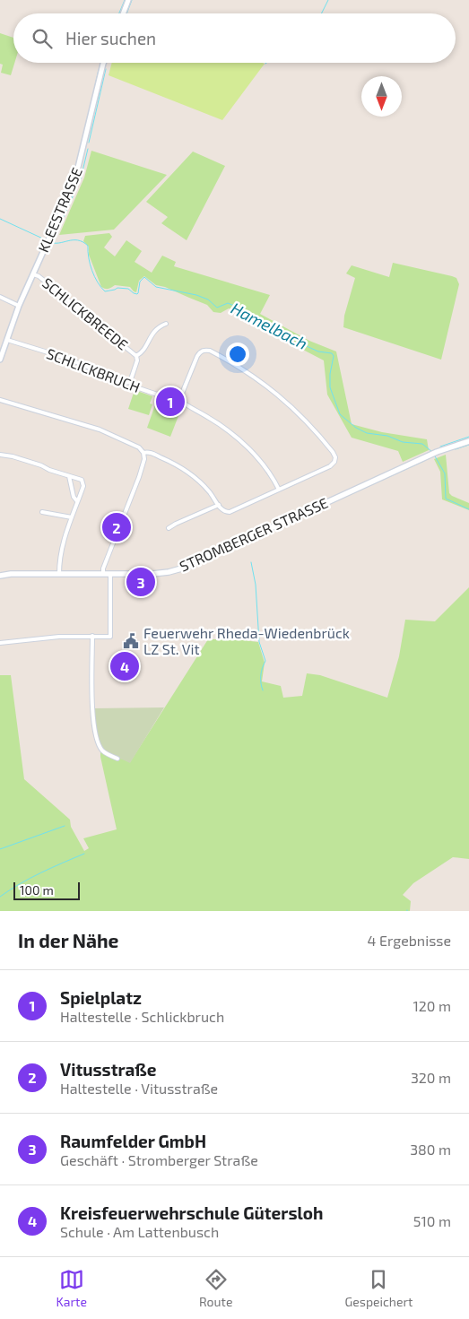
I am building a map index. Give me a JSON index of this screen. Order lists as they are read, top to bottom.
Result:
{
  "streets": {
    "main road": ["STROMBERGER STRASSE"],
    "street": ["KLEESTRASSE", "SCHLICKBREEDE", "SCHLICKBRUCH"]
  },
  "crossings": [
    ["KLEESTRASSE", "SCHLICKBREEDE"],
    ["KLEESTRASSE", "SCHLICKBRUCH"],
    ["SCHLICKBREEDE", "SCHLICKBRUCH"]
  ],
  "water": ["Hamelbach"],
  "places": {
    "public building": ["Feuerwehr Rheda-Wiedenbrück LZ St. Vit"]
  },
  "scale_bar": "100 m",
  "north": "bottom",
  "page": {
    "search": "Hier suchen",
    "pins": [
      "1",
      "2",
      "3",
      "4"
    ],
    "scale": "100 m",
    "heading": ["In der Nähe", "4 Ergebnisse"],
    "list": [
      {
        "mark": "1",
        "name": "Spielplatz",
        "note": "Haltestelle · Schlickbruch",
        "value": "120 m"
      },
      {
        "mark": "2",
        "name": "Vitusstraße",
        "note": "Haltestelle · Vitusstraße",
        "value": "320 m"
      },
      {
        "mark": "3",
        "name": "Raumfelder GmbH",
        "note": "Geschäft · Stromberger Straße",
        "value": "380 m"
      },
      {
        "mark": "4",
        "name": "Kreisfeuerwehrschule Gütersloh",
        "note": "Schule · Am Lattenbusch",
        "value": "510 m"
      }
    ],
    "nav": ["Karte", "Route", "Gespeichert"]
  }
}
